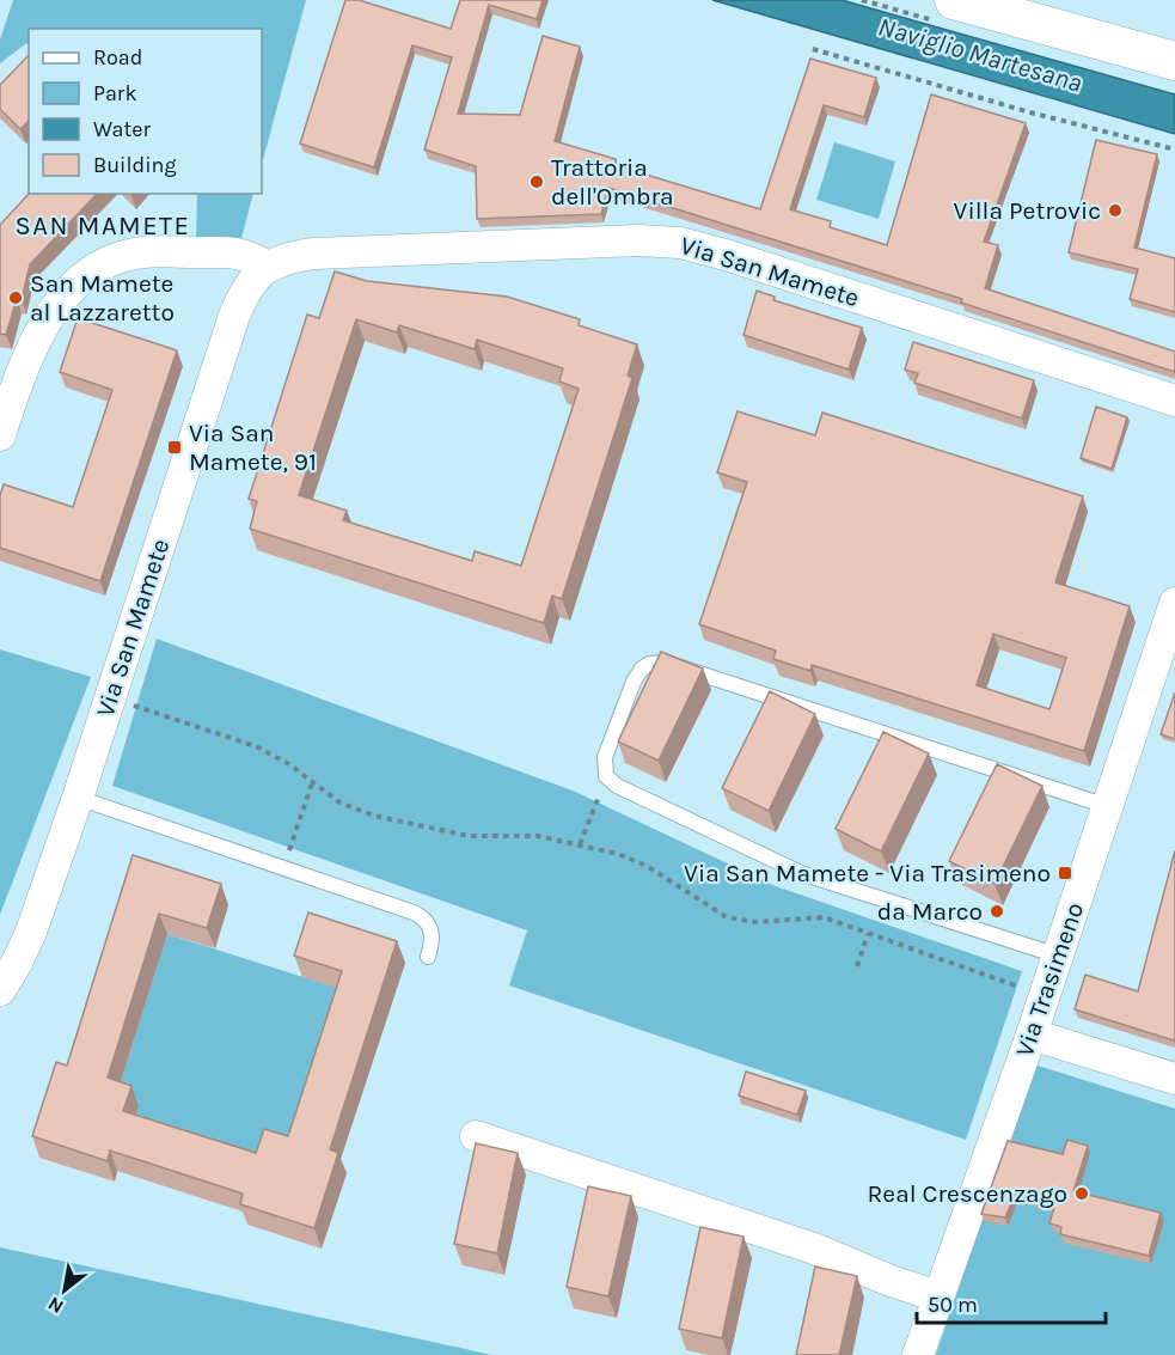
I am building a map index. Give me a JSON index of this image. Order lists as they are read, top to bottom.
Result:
{
  "streets": {
    "street": ["Via San Mamete", "Via Trasimeno"]
  },
  "districts": ["SAN MAMETE"],
  "water": ["Naviglio Martesana"],
  "places": {
    "other": [
      "Trattoria dell'Ombra",
      "Villa Petrovic",
      "San Mamete al Lazzaretto",
      "da Marco",
      "Real Crescenzago"
    ],
    "transit": ["Via San Mamete, 91", "Via San Mamete - Via Trasimeno"]
  },
  "legend": [
    "Road",
    "Park",
    "Water",
    "Building"
  ],
  "scale_bar": "50 m",
  "north": "bottom left"
}
